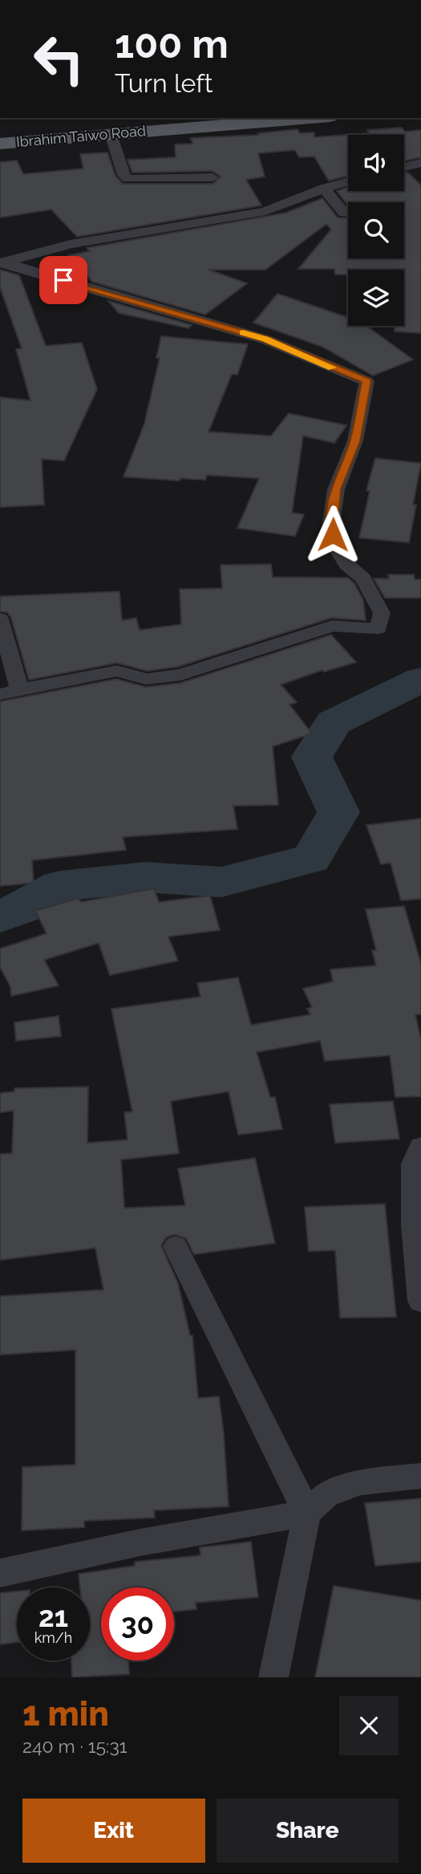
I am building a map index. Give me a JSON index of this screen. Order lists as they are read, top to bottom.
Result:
{
  "streets": {
    "main road": ["Ibrahim Taiwo Road"]
  },
  "page": {
    "turn": ["100 m", "Turn left"],
    "speed": "21 km/h",
    "limit": "30",
    "heading": ["1 min", "240 m · 15:31"],
    "buttons": ["Exit", "Share"]
  }
}
